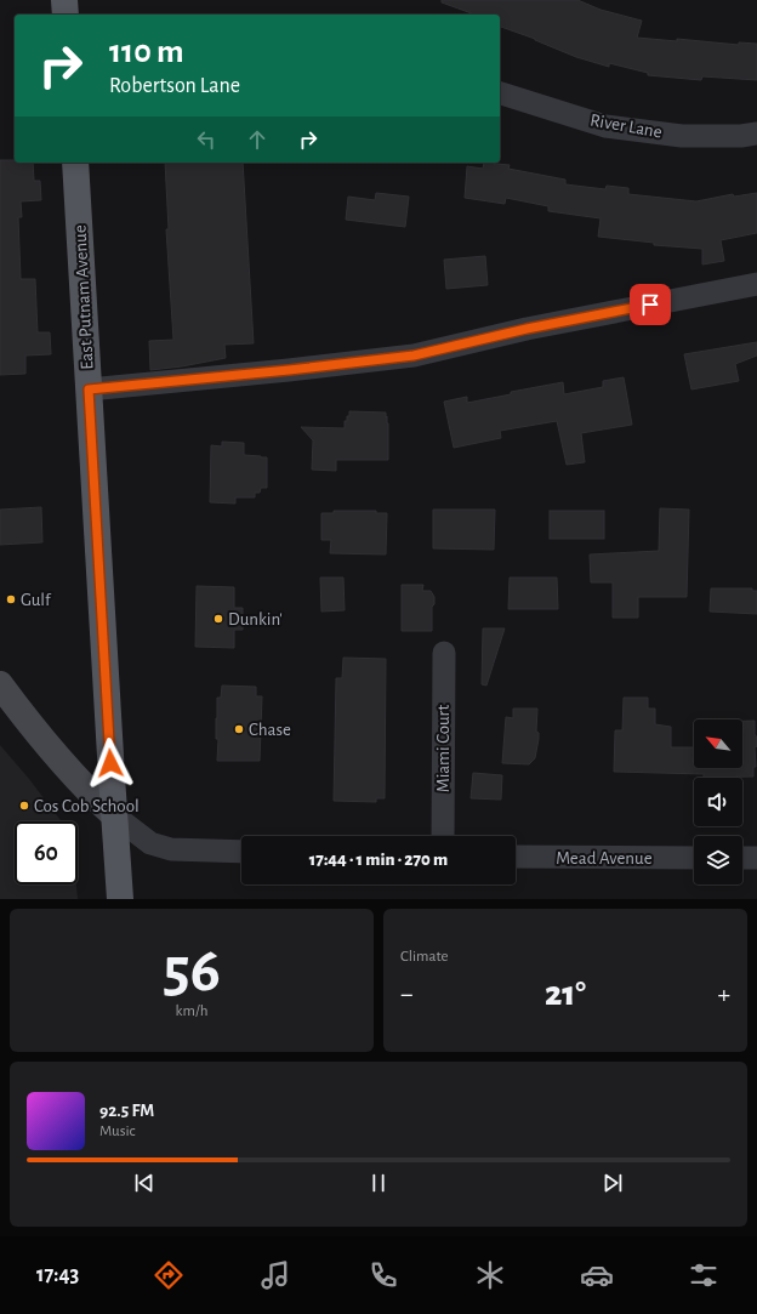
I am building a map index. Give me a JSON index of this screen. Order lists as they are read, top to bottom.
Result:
{
  "streets": {
    "main road": ["East Putnam Avenue"],
    "street": ["River Lane", "Miami Court", "Mead Avenue"]
  },
  "places": [
    "Gulf",
    "Dunkin'",
    "Chase",
    "Cos Cob School"
  ],
  "north": "top left",
  "page": {
    "turn": ["110 m", "Robertson Lane"],
    "limit": "60",
    "trip": "17:44 · 1 min · 270 m",
    "tile": [
      ["56", "km/h"],
      "Climate"
    ],
    "heat": ["−", "21°", "+"],
    "song": ["92.5 FM", "Music"],
    "tabs": "17:43"
  }
}
